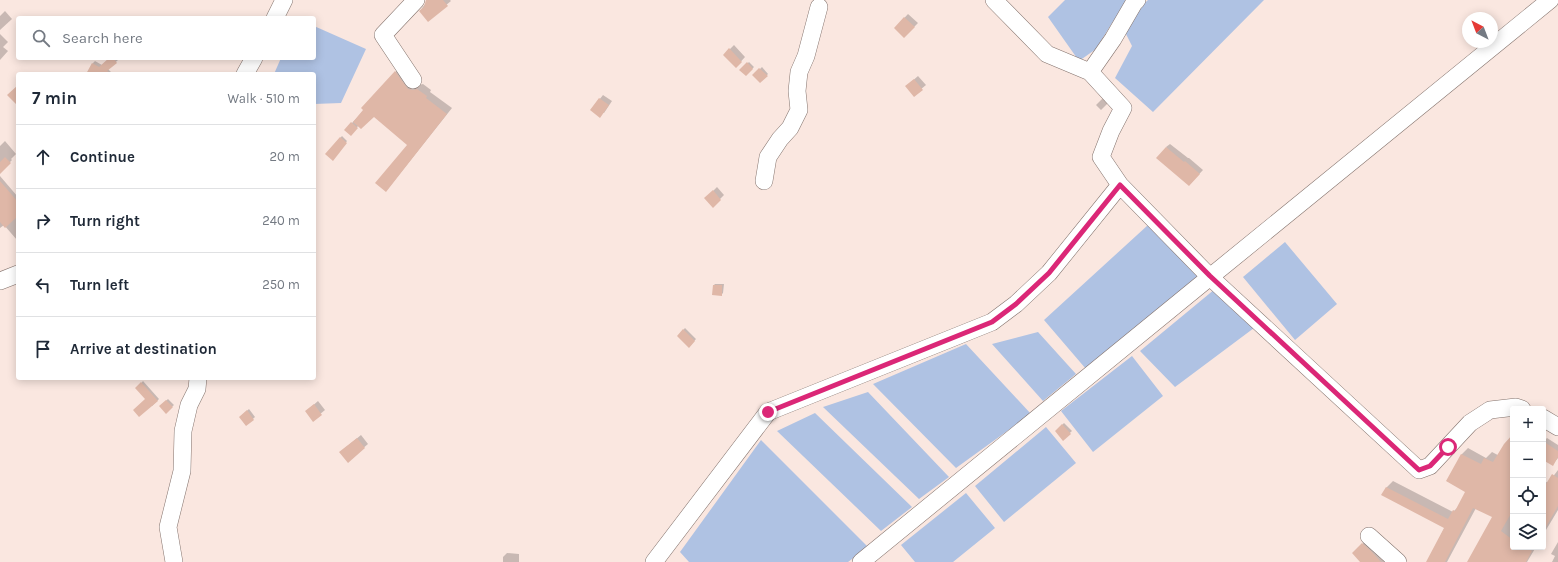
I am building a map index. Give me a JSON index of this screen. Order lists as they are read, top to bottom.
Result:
{
  "north": "top left",
  "page": {
    "search": "Search here",
    "heading": ["7 min", "Walk · 510 m"],
    "list": [
      ["Continue", "20 m"],
      ["Turn right", "240 m"],
      ["Turn left", "250 m"],
      "Arrive at destination"
    ],
    "map_buttons": ["+", "−"]
  }
}
